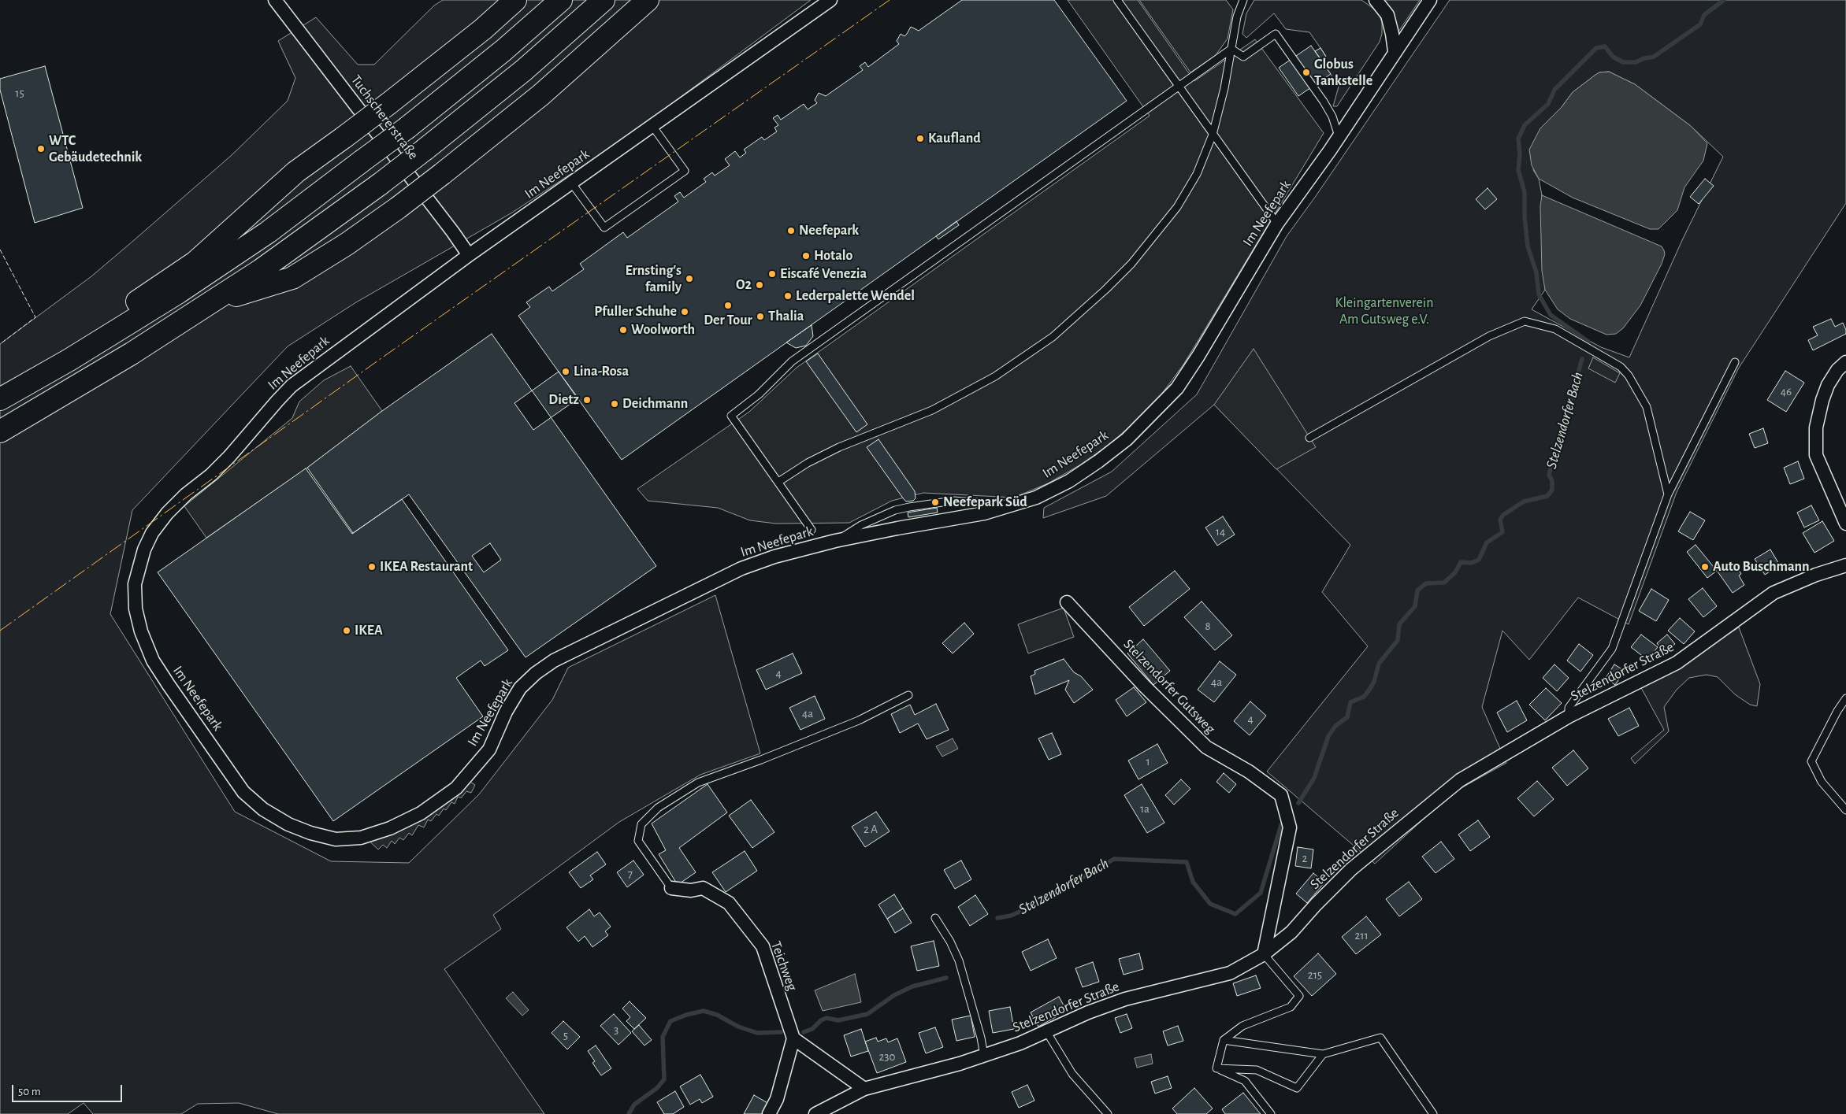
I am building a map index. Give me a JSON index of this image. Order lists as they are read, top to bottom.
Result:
{
  "streets": {
    "street": [
      "Tuchschererstraße",
      "Im Neefepark",
      "Stelzendorfer Straße",
      "Stelzendorfer Gutsweg",
      "Teichweg"
    ]
  },
  "crossings": [
    ["Tuchschererstraße", "Im Neefepark"],
    ["Stelzendorfer Straße", "Stelzendorfer Gutsweg"]
  ],
  "water": ["Stelzendorfer Bach"],
  "parks": ["Kleingartenverein Am Gutsweg e.V."],
  "places": [
    "Globus Tankstelle",
    "Kaufland",
    "WTC Gebäudetechnik",
    "Neefepark",
    "Hotalo",
    "Eiscafé Venezia",
    "Ernsting's family",
    "O2",
    "Lederpalette Wendel",
    "Der Tour",
    "Pfuller Schuhe",
    "Thalia",
    "Woolworth",
    "Lina-Rosa",
    "Dietz",
    "Deichmann",
    "Neefepark Süd",
    "IKEA Restaurant",
    "Auto Buschmann",
    "IKEA"
  ],
  "house_numbers": [
    "15",
    "46",
    "14",
    "8",
    "4",
    "4a",
    "4a",
    "4",
    "1",
    "1a",
    "2 A",
    "2",
    "7",
    "211",
    "215",
    "3",
    "5",
    "230"
  ],
  "scale_bar": "50 m"
}
